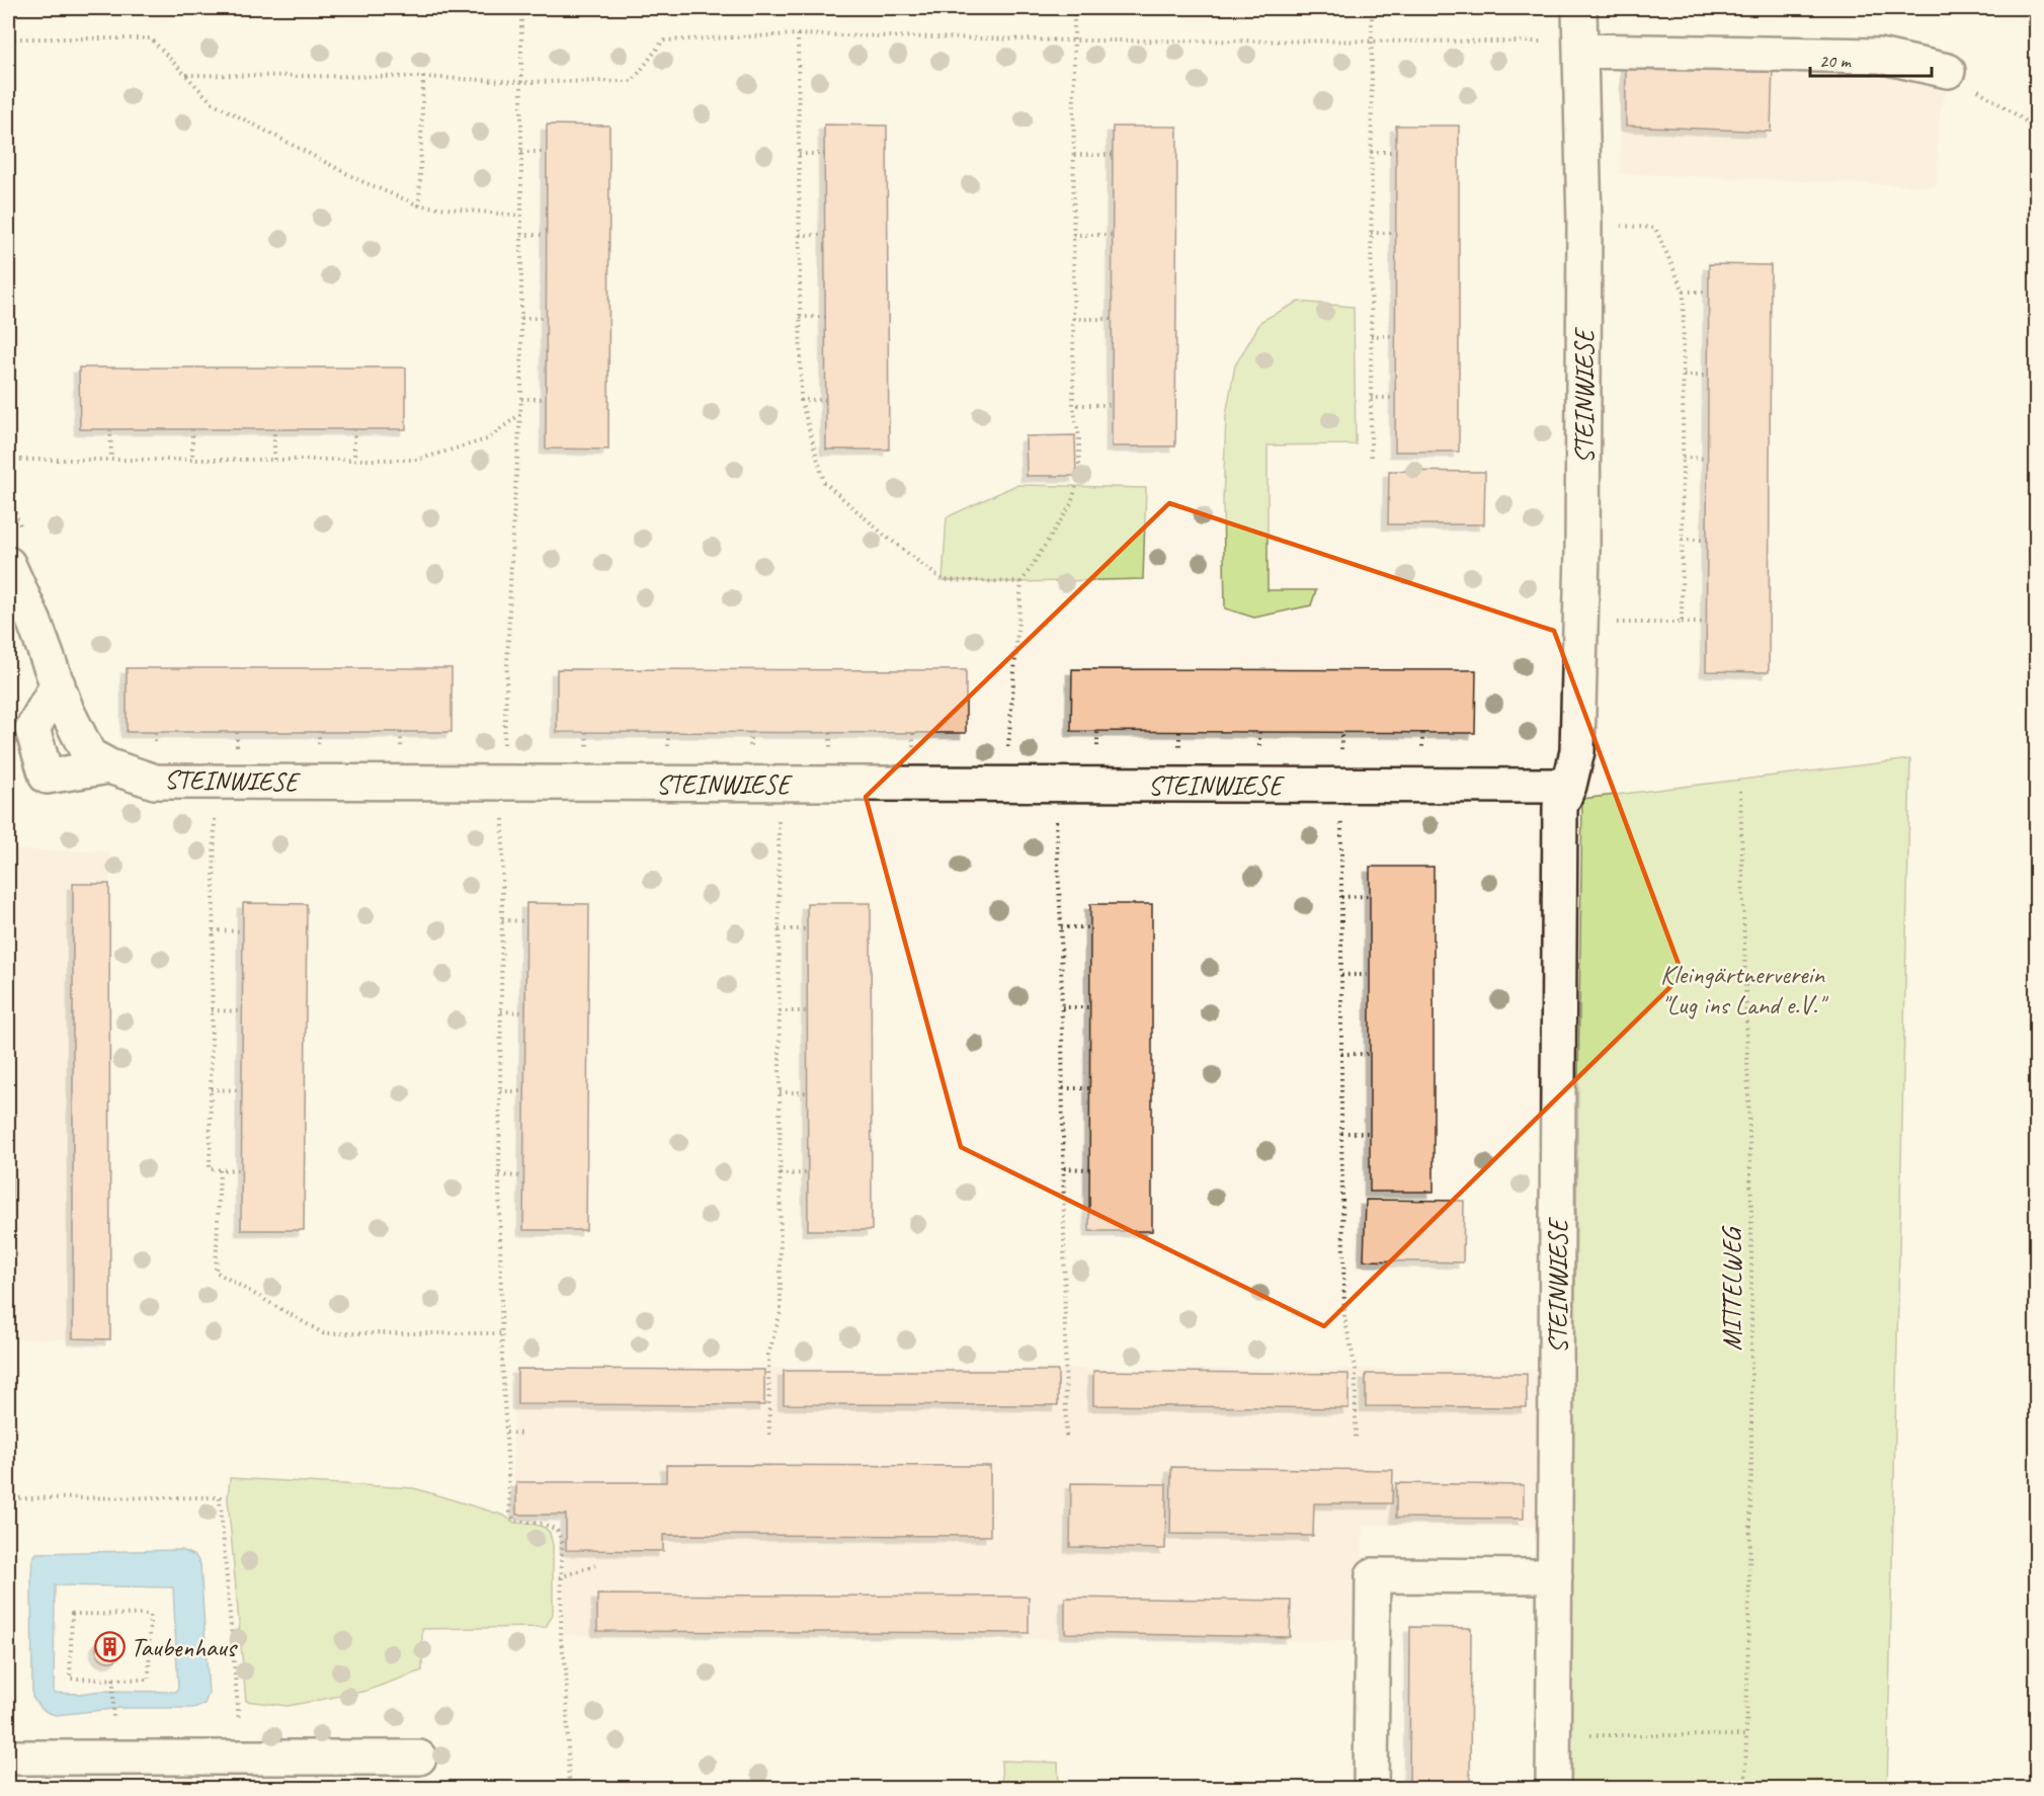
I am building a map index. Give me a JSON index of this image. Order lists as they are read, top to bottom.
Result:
{
  "streets": {
    "street": ["STEINWIESE"],
    "path": ["MITTELWEG"]
  },
  "parks": ["Kleingärtnerverein \"Lug ins Land e.V.\""],
  "places": {
    "building": ["Taubenhaus"]
  },
  "scale_bar": "20 m"
}
